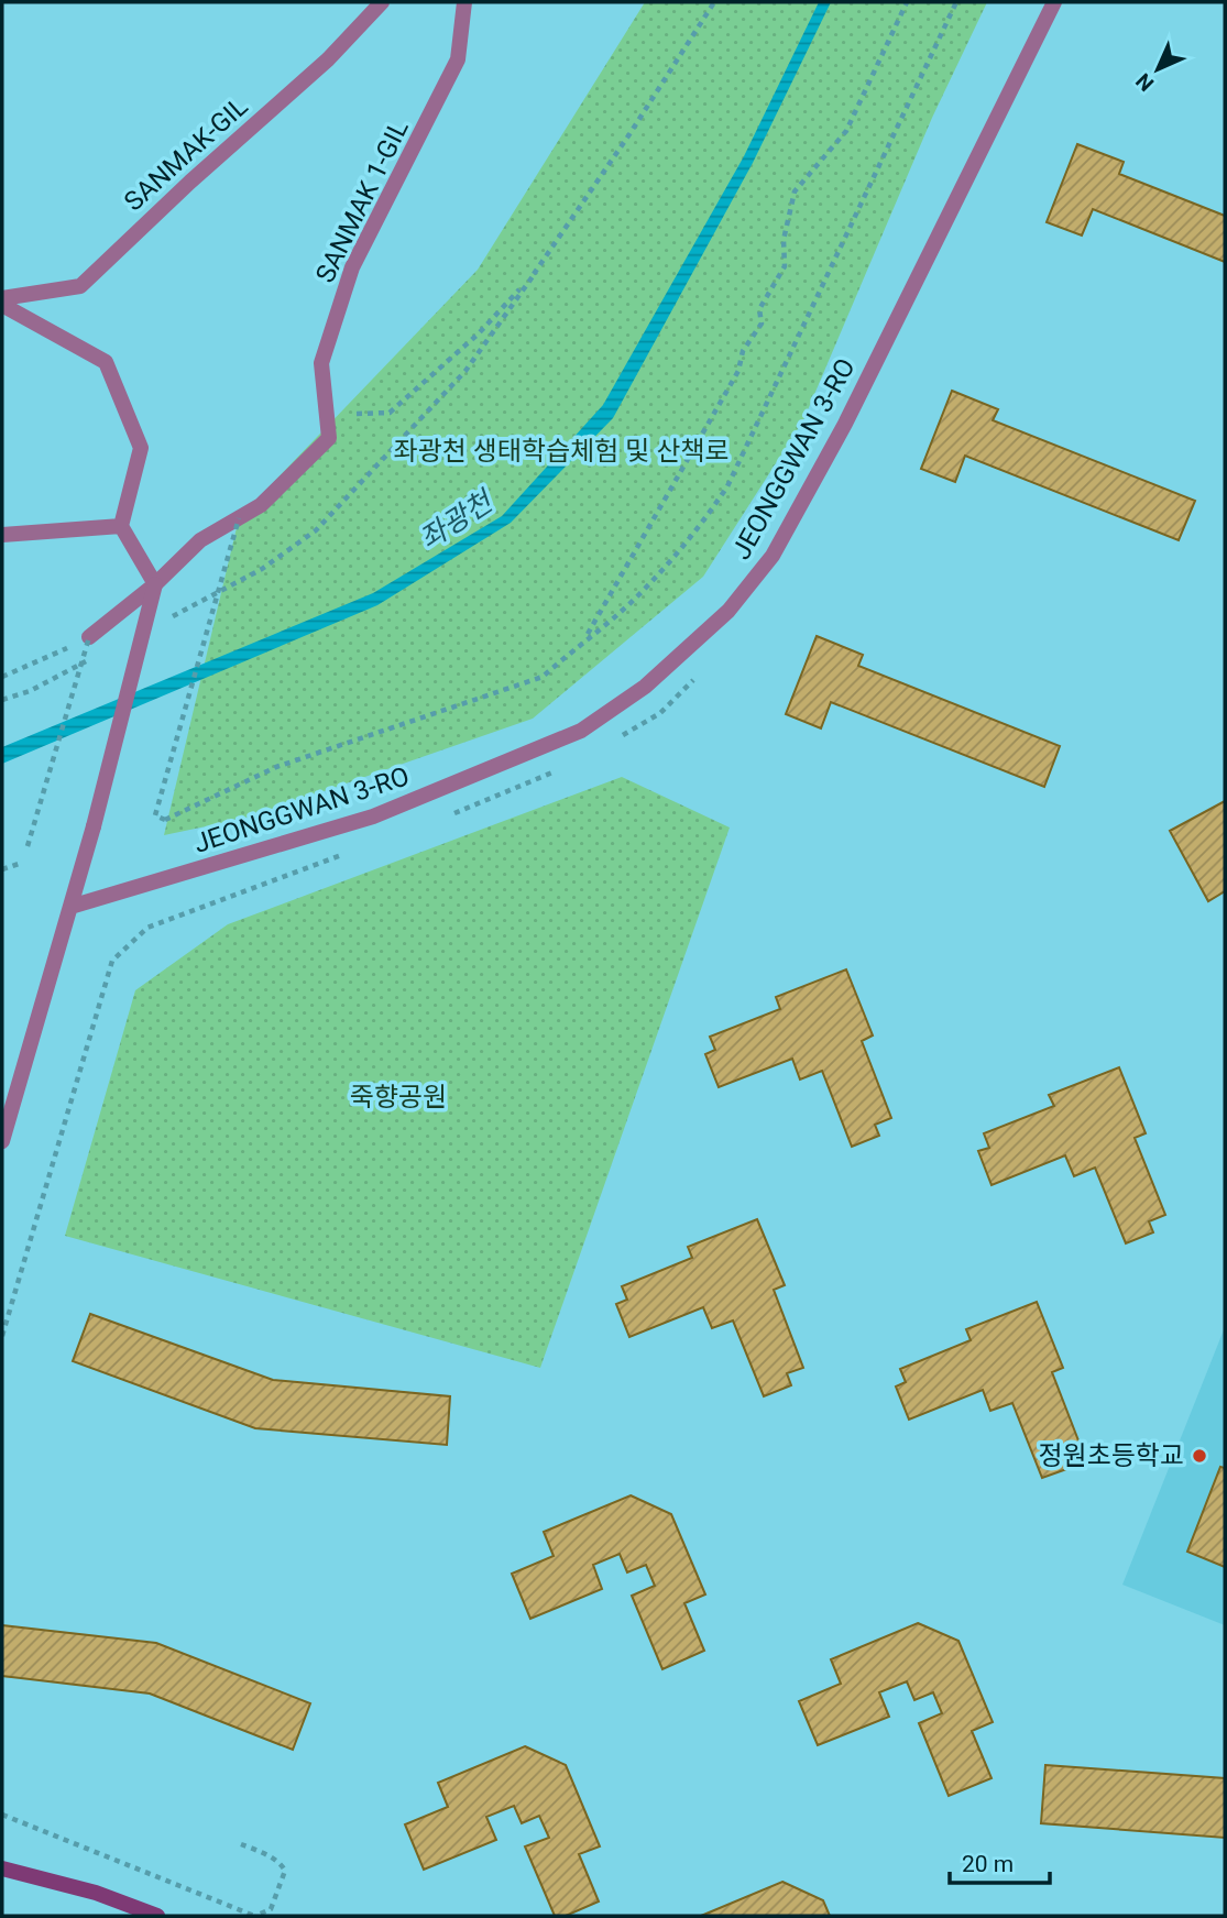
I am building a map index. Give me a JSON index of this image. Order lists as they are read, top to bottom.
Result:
{
  "streets": {
    "street": ["SANMAK-GIL", "SANMAK 1-GIL", "JEONGGWAN 3-RO"]
  },
  "water": ["좌광천"],
  "parks": ["좌광천 생태학습체험 및 산책로", "죽향공원"],
  "places": ["정원초등학교"],
  "scale_bar": "20 m",
  "north": "bottom left"
}
